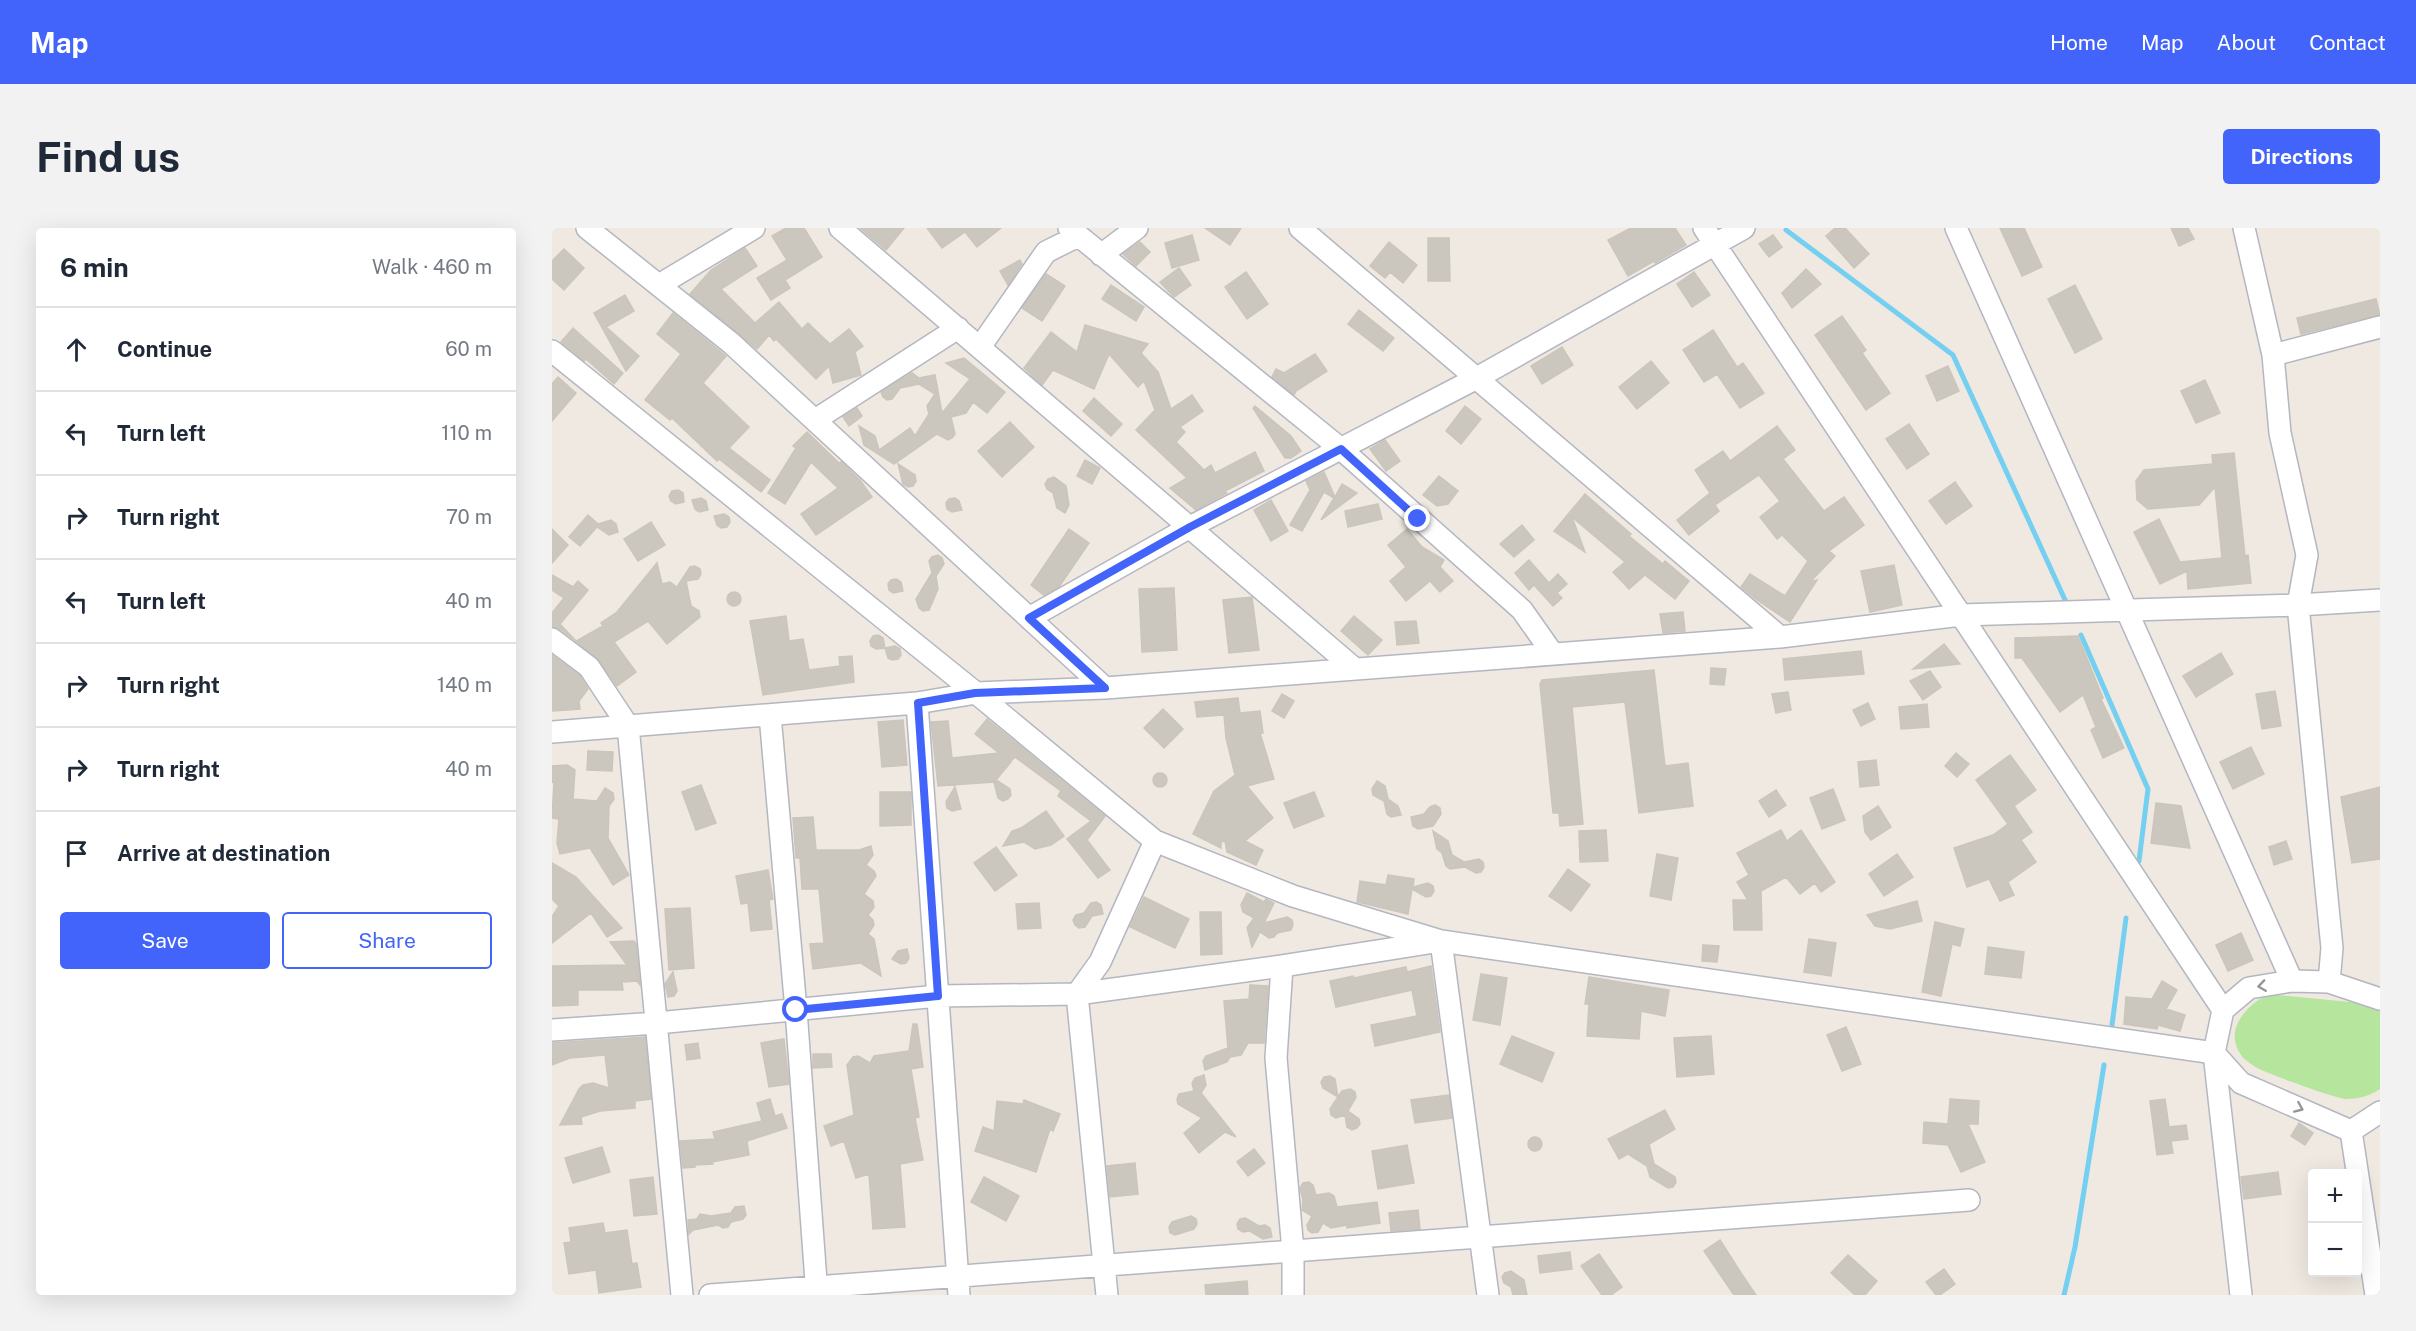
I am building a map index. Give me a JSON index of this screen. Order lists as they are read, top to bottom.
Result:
{
  "page": {
    "header": "Map",
    "nav": [
      "Home",
      "Map",
      "About",
      "Contact"
    ],
    "buttons": [
      "Directions",
      ["Save", "Share"]
    ],
    "title": "Find us",
    "heading": ["6 min", "Walk · 460 m"],
    "list": [
      ["Continue", "60 m"],
      ["Turn left", "110 m"],
      ["Turn right", "70 m"],
      ["Turn left", "40 m"],
      ["Turn right", "140 m"],
      ["Turn right", "40 m"],
      "Arrive at destination"
    ],
    "map_buttons": ["+", "−"]
  }
}
